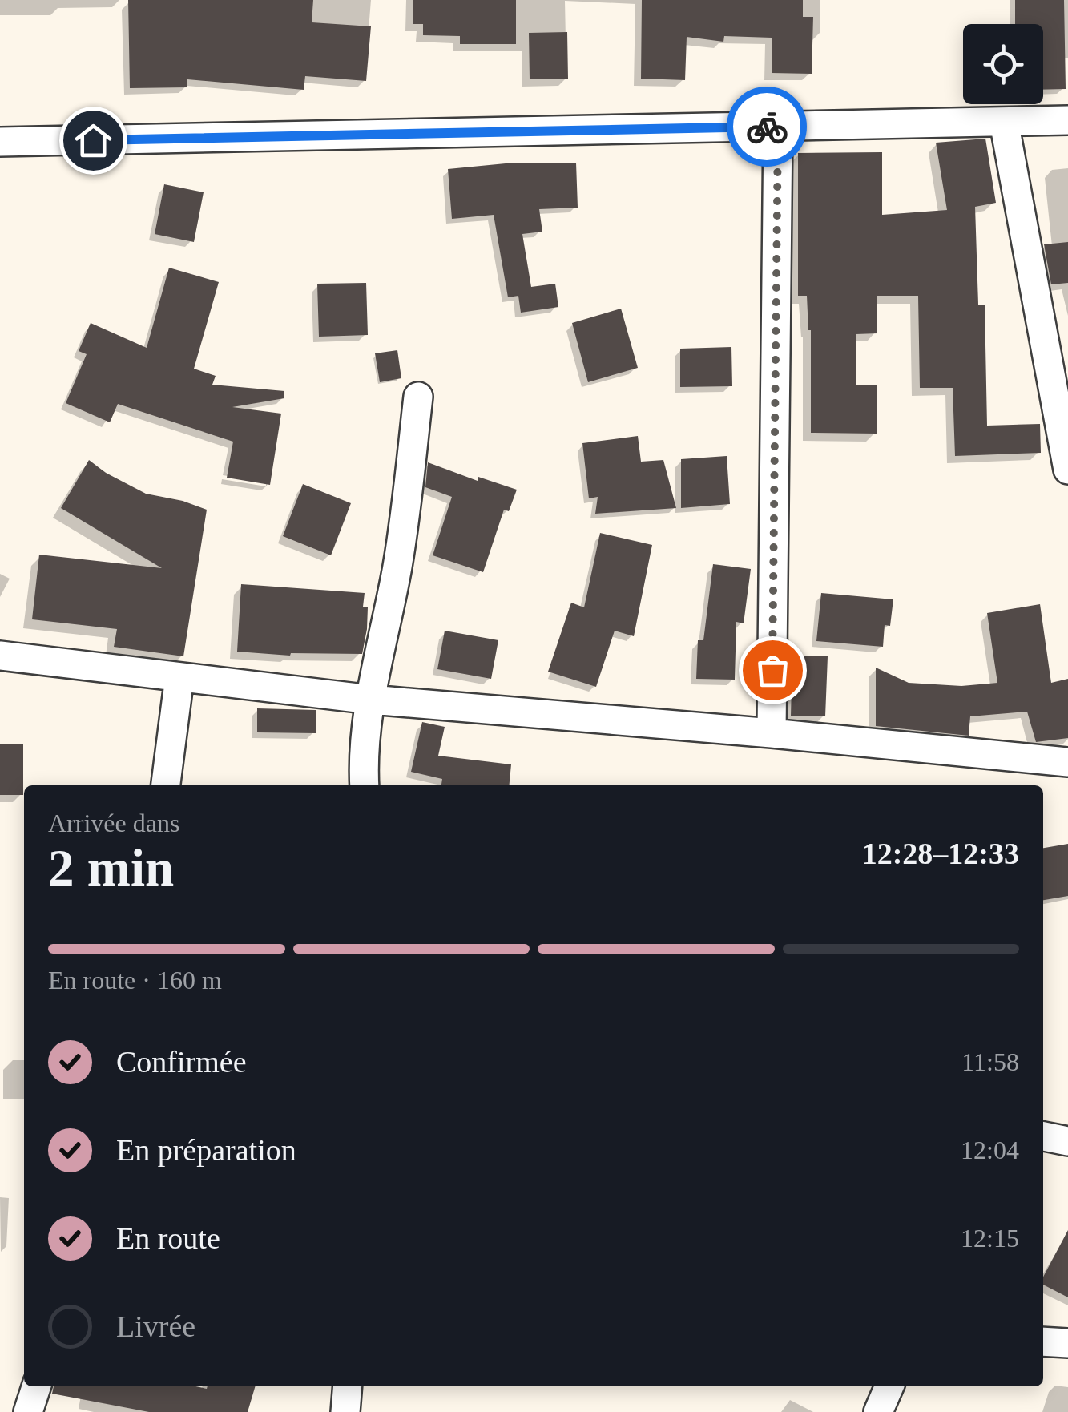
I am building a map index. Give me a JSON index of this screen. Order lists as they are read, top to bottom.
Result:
{
  "page": {
    "heading": ["2 min", "Arrivée dans", "12:28–12:33"],
    "bar": "En route · 160 m",
    "list": [
      ["Confirmée", "11:58"],
      ["En préparation", "12:04"],
      ["En route", "12:15"],
      "Livrée"
    ]
  }
}
